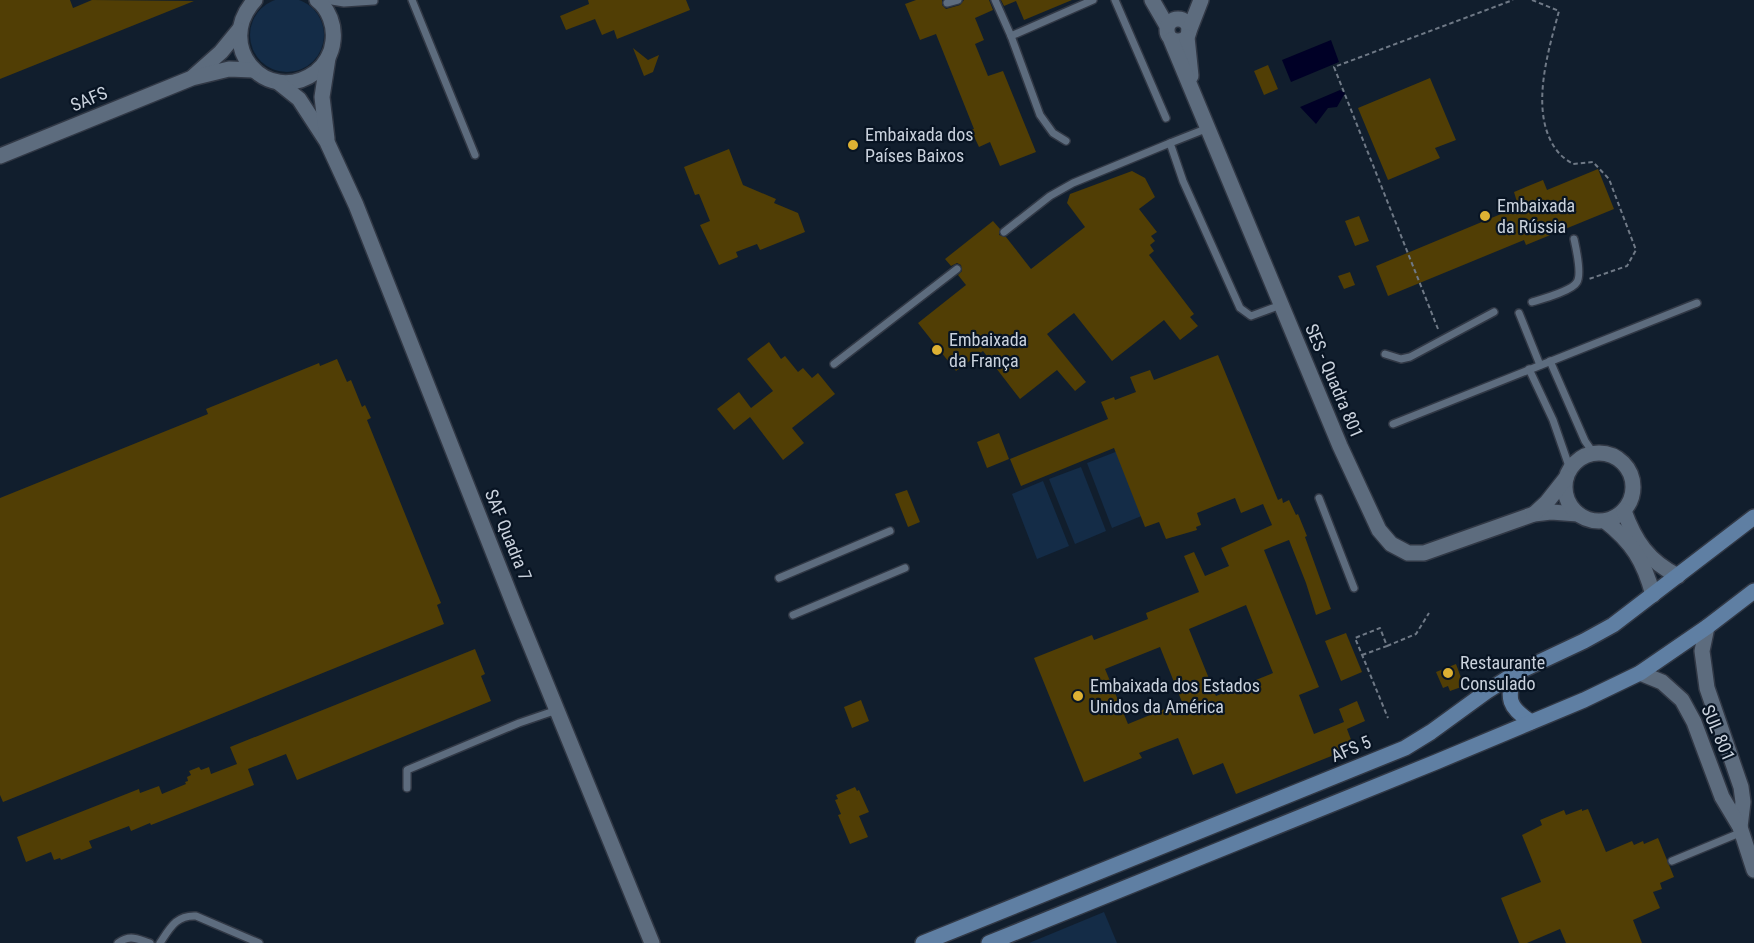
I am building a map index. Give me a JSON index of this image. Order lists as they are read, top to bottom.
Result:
{
  "streets": {
    "main road": ["AFS 5"],
    "street": [
      "SAFS",
      "SES - Quadra 801",
      "SAF Quadra 7",
      "SUL 801"
    ]
  },
  "crossings": [
    ["SAFS", "SAF Quadra 7"]
  ],
  "places": [
    "Embaixada dos Países Baixos",
    "Embaixada da Rússia",
    "Embaixada da França",
    "Restaurante Consulado",
    "Embaixada dos Estados Unidos da América"
  ]
}
